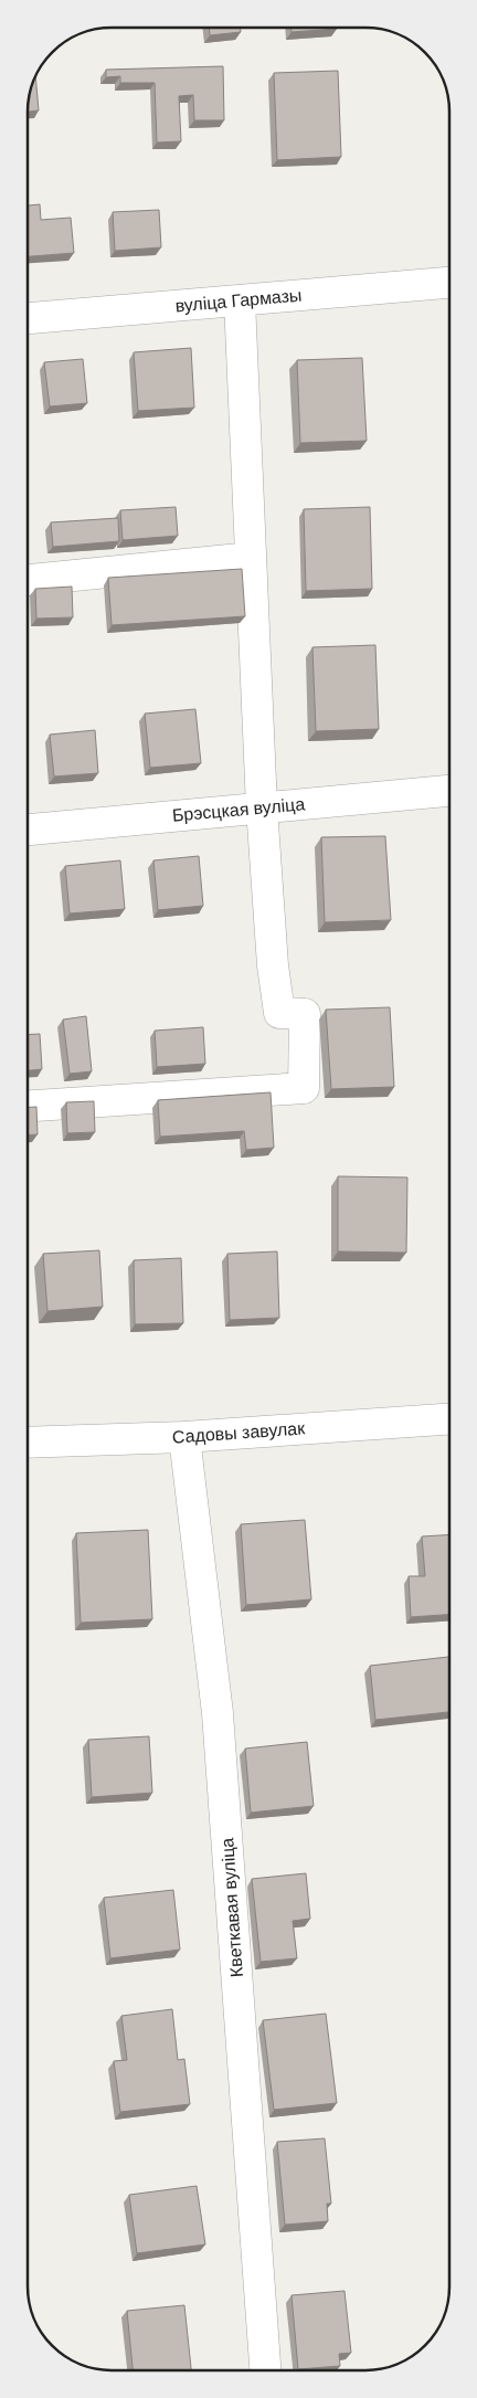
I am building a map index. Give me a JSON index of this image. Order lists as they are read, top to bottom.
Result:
{
  "streets": {
    "street": [
      "вуліца Гармазы",
      "Брэсцкая вуліца",
      "Садовы завулак",
      "Кветкавая вуліца"
    ]
  },
  "crossings": [
    ["Садовы завулак", "Кветкавая вуліца"]
  ]
}
